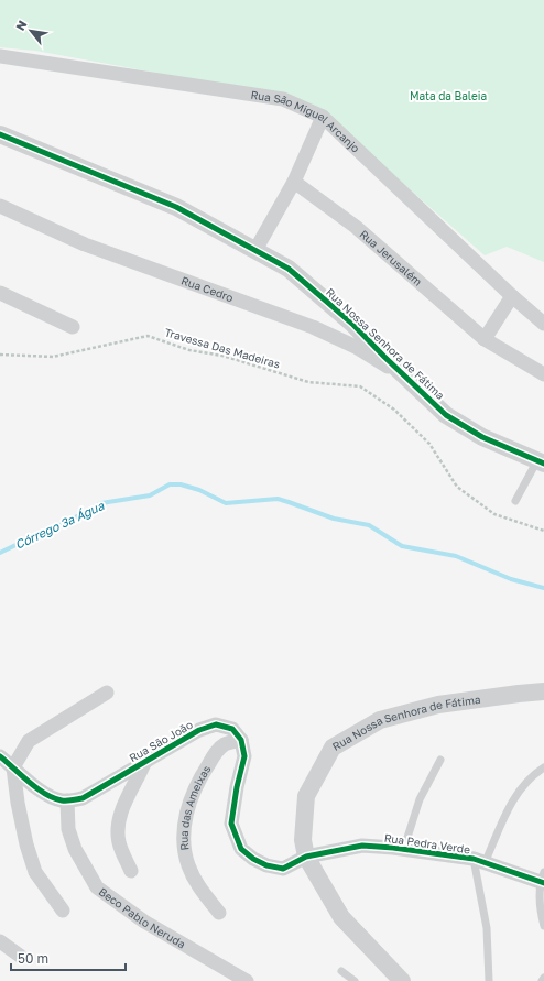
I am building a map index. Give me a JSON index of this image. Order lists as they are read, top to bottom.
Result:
{
  "streets": {
    "street": [
      "Rua São Miguel Arcanjo",
      "Rua Jerusalém",
      "Rua Cedro",
      "Rua Nossa Senhora de Fátima",
      "Rua São João",
      "Rua das Ameixas",
      "Rua Pedra Verde",
      "Beco Pablo Neruda"
    ],
    "path": ["Travessa Das Madeiras"]
  },
  "crossings": [
    ["Rua Cedro", "Rua Nossa Senhora de Fátima"],
    ["Rua Nossa Senhora de Fátima", "Rua Pedra Verde"],
    ["Rua São João", "Rua das Ameixas"],
    ["Rua São João", "Beco Pablo Neruda"]
  ],
  "water": ["Córrego 3ª Água"],
  "parks": ["Mata da Baleia"],
  "scale_bar": "50 m",
  "north": "top left"
}
